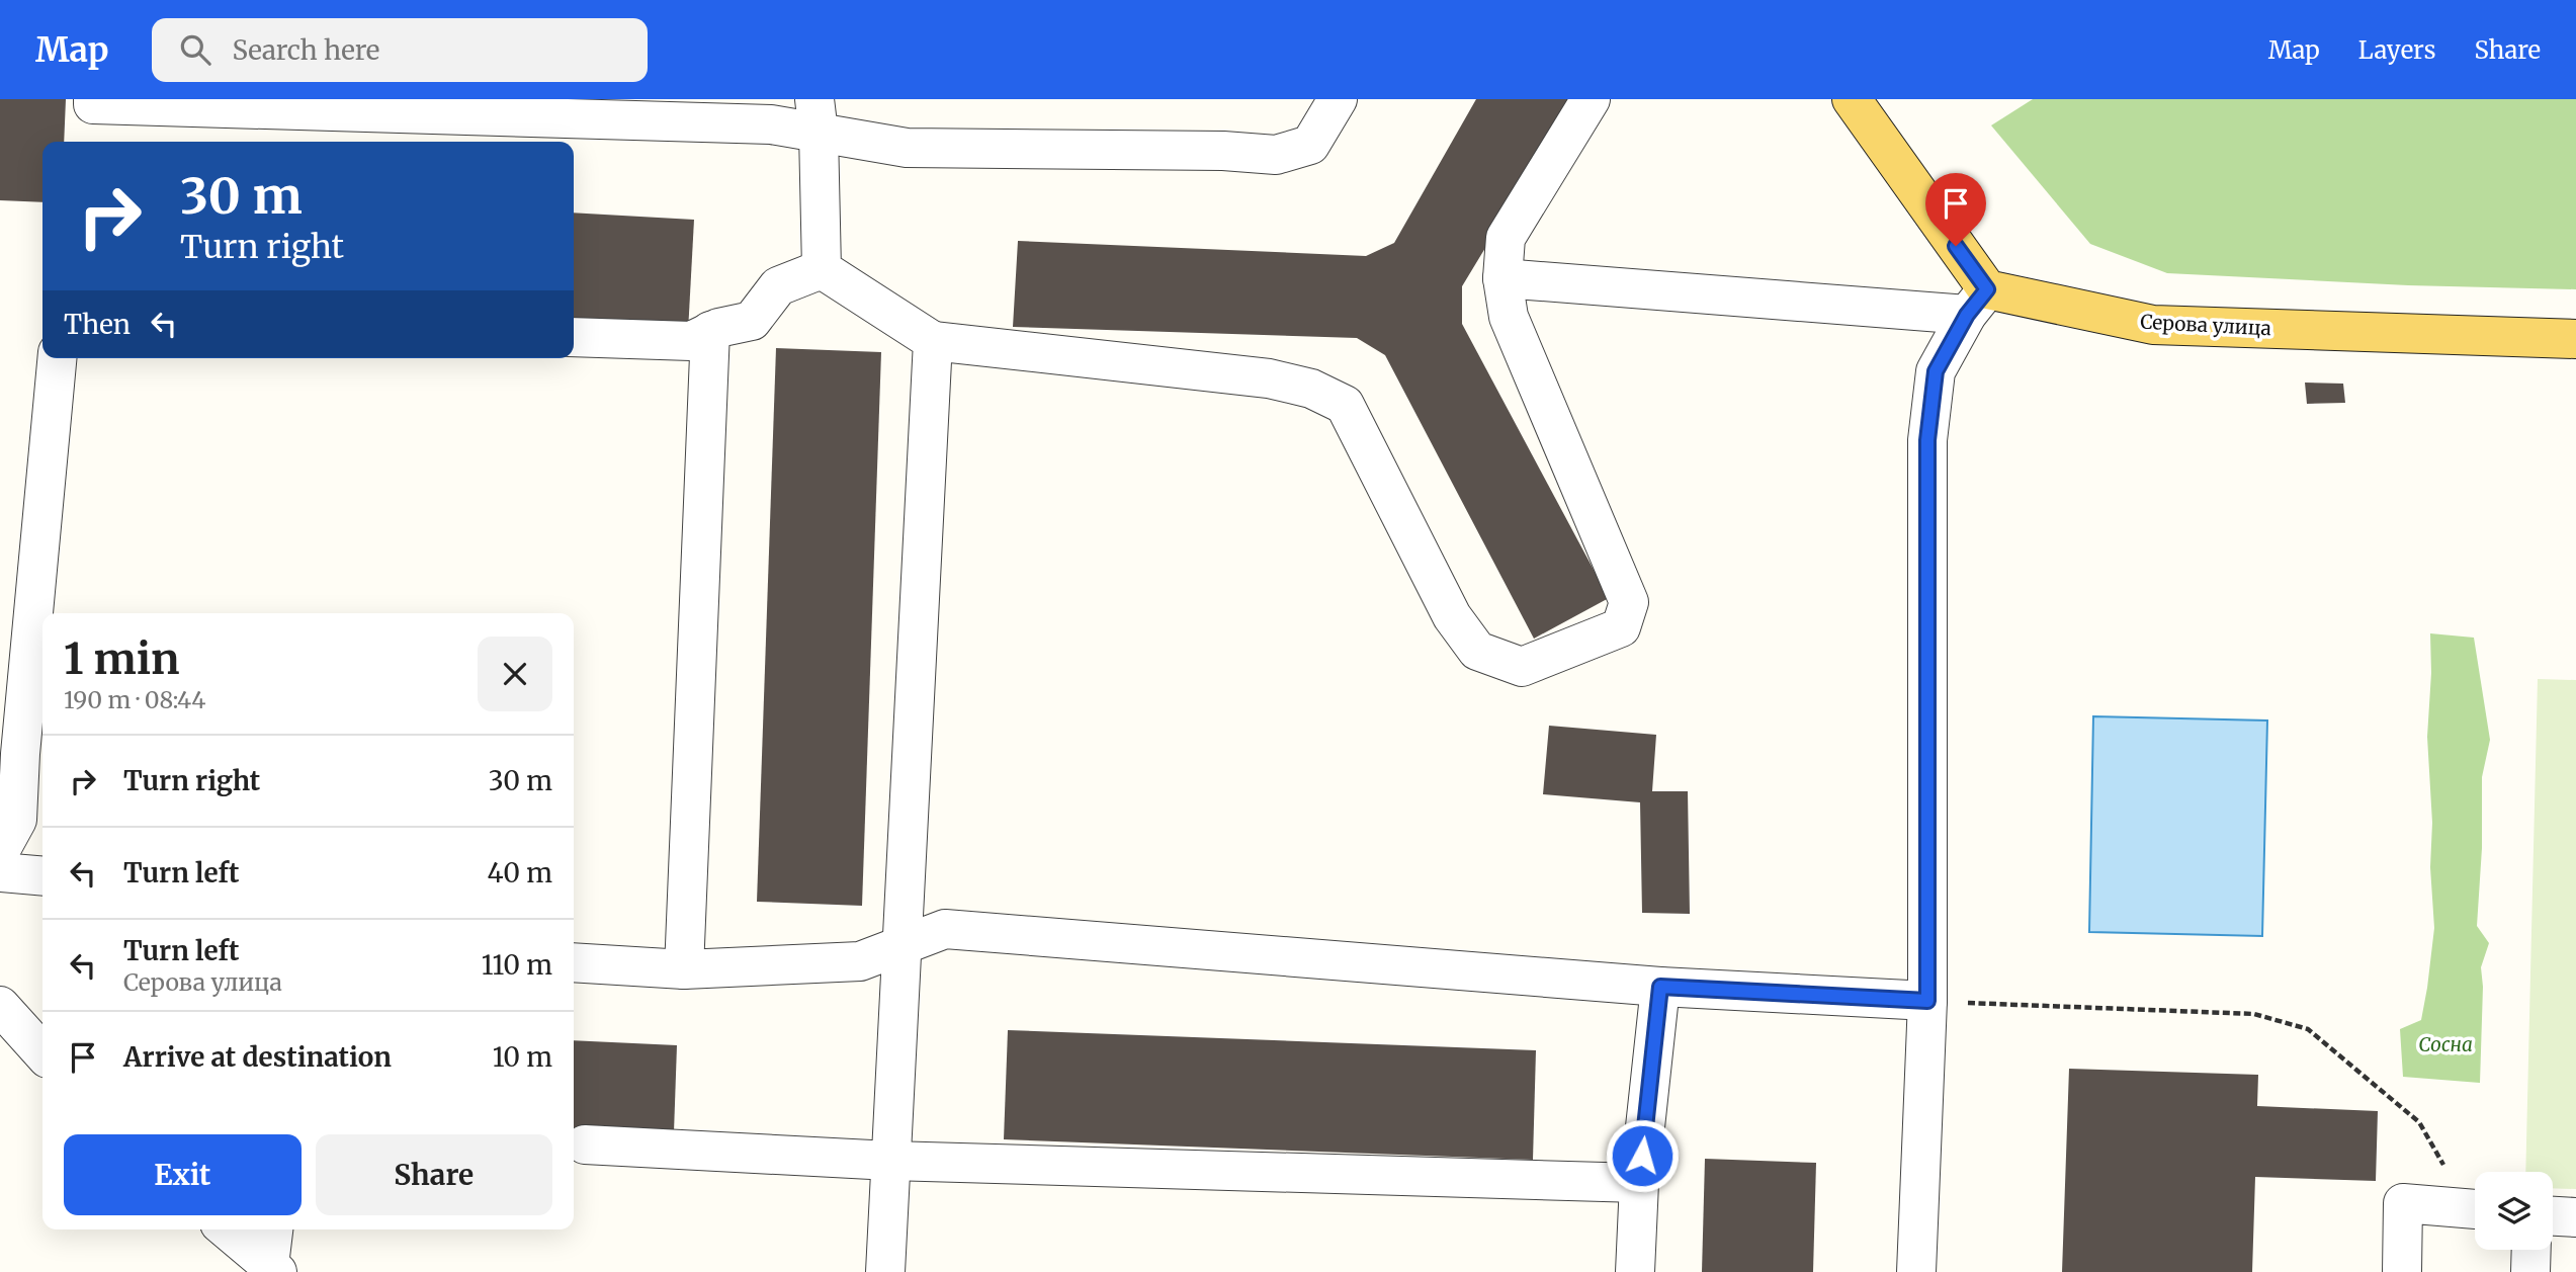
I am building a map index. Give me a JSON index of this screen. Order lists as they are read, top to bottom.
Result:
{
  "streets": {
    "main road": ["Серова улица"]
  },
  "parks": ["Сосна"],
  "page": {
    "header": "Map",
    "search": "Search here",
    "nav": ["Map", "Layers", "Share"],
    "turn": ["30 m", "Turn right"],
    "then": "Then",
    "heading": ["1 min", "190 m · 08:44"],
    "list": [
      {
        "name": "Turn right",
        "value": "30 m"
      },
      {
        "name": "Turn left",
        "value": "40 m"
      },
      {
        "name": "Turn left",
        "note": "Серова улица",
        "value": "110 m"
      },
      {
        "name": "Arrive at destination",
        "value": "10 m"
      }
    ],
    "buttons": ["Exit", "Share"]
  }
}
